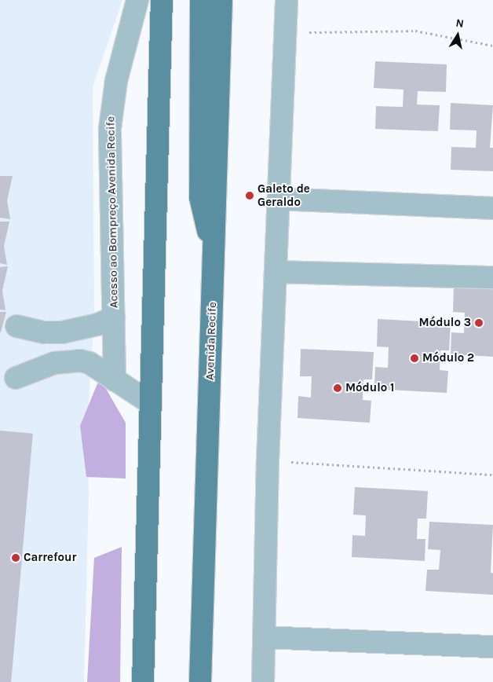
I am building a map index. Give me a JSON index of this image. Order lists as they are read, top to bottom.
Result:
{
  "streets": {
    "main road": ["Avenida Recife"],
    "lane": ["Acesso ao Bompreço Avenida Recife"]
  },
  "places": [
    "Galeto de Geraldo",
    "Módulo 3",
    "Módulo 2",
    "Módulo 1",
    "Carrefour"
  ],
  "north": "top"
}
